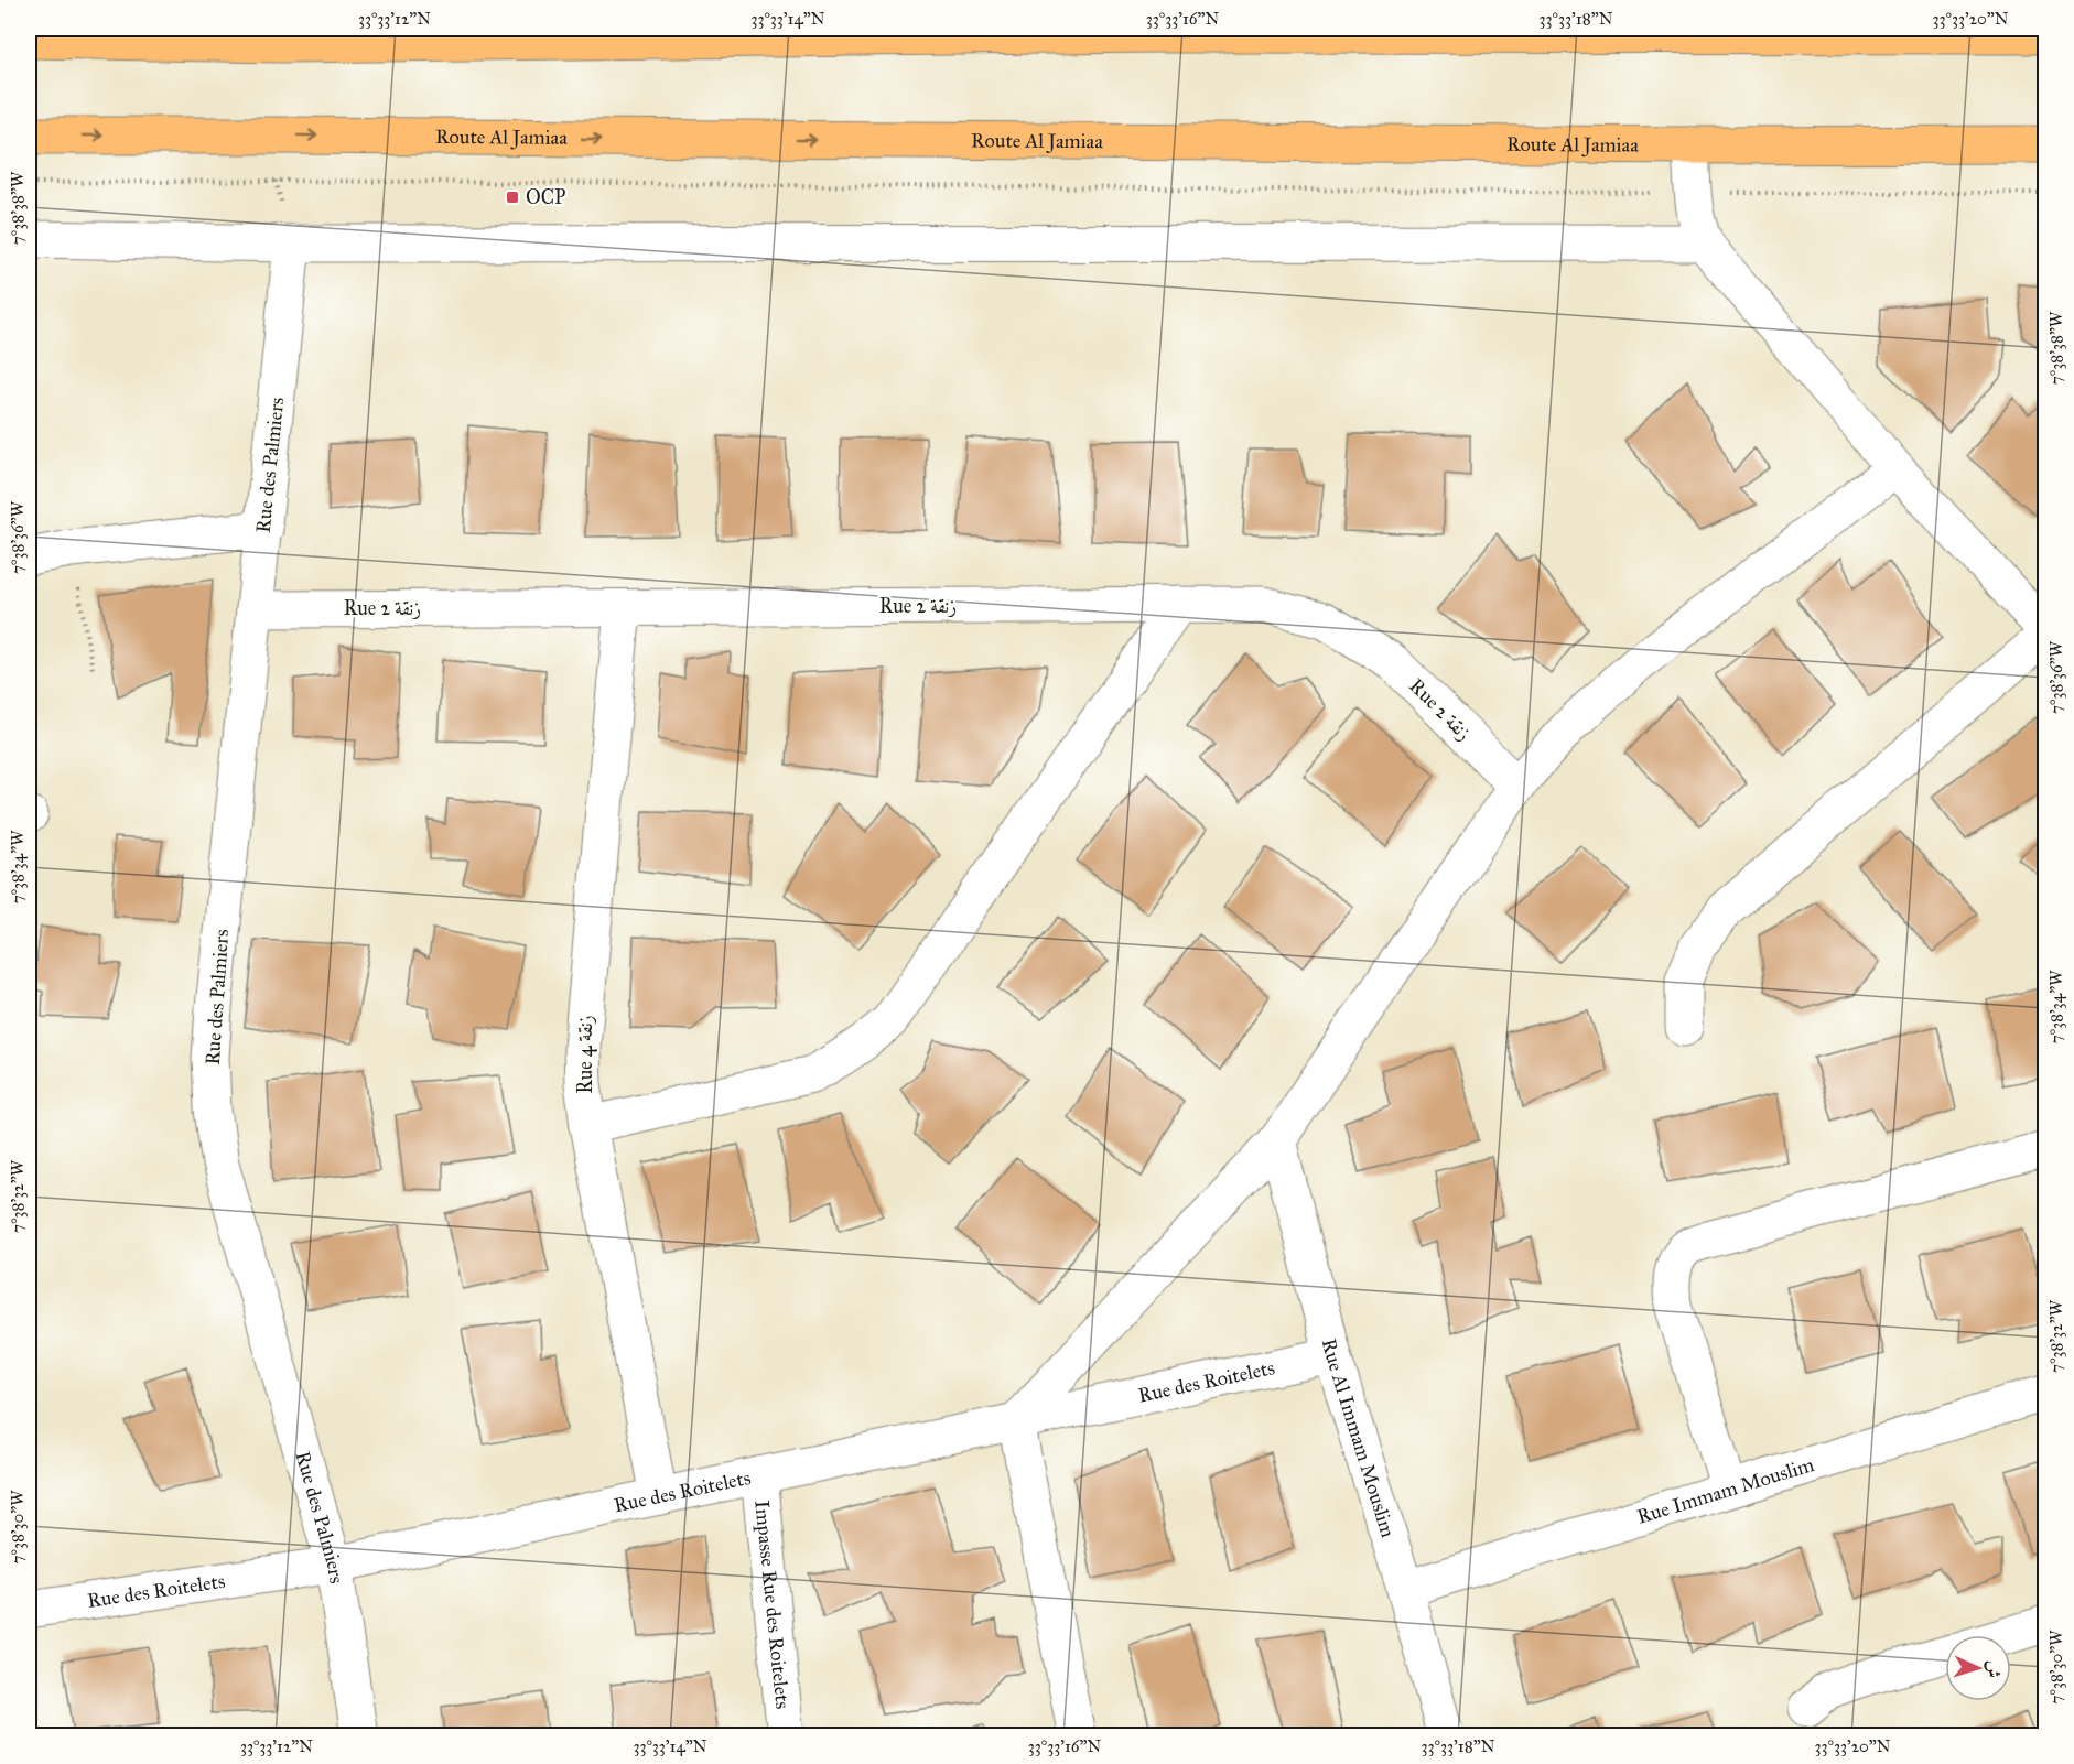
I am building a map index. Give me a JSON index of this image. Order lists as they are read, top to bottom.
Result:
{
  "streets": {
    "main road": ["Route Al Jamiaa"],
    "street": [
      "Rue des Palmiers",
      "Rue 2 زنقة",
      "Rue 4 زنقة",
      "Rue des Roitelets",
      "Rue Al Immam Mouslim",
      "Rue Immam Mouslim",
      "Impasse Rue des Roitelets"
    ]
  },
  "crossings": [
    ["Rue des Palmiers", "Rue 2 زنقة"],
    ["Rue des Palmiers", "Rue des Roitelets"],
    ["Rue 2 زنقة", "Rue 4 زنقة"],
    ["Rue 4 زنقة", "Rue des Roitelets"],
    ["Rue des Roitelets", "Rue Al Immam Mouslim"],
    ["Rue des Roitelets", "Impasse Rue des Roitelets"],
    ["Rue Al Immam Mouslim", "Rue Immam Mouslim"]
  ],
  "places": {
    "transit": ["OCP"]
  },
  "north": "right",
  "coordinates": [
    "33°33'12\"N",
    "33°33'14\"N",
    "33°33'16\"N",
    "33°33'18\"N",
    "33°33'20\"N",
    "7°38'38\"W",
    "7°38'36\"W",
    "7°38'34\"W",
    "7°38'32\"W",
    "7°38'30\"W"
  ]
}
